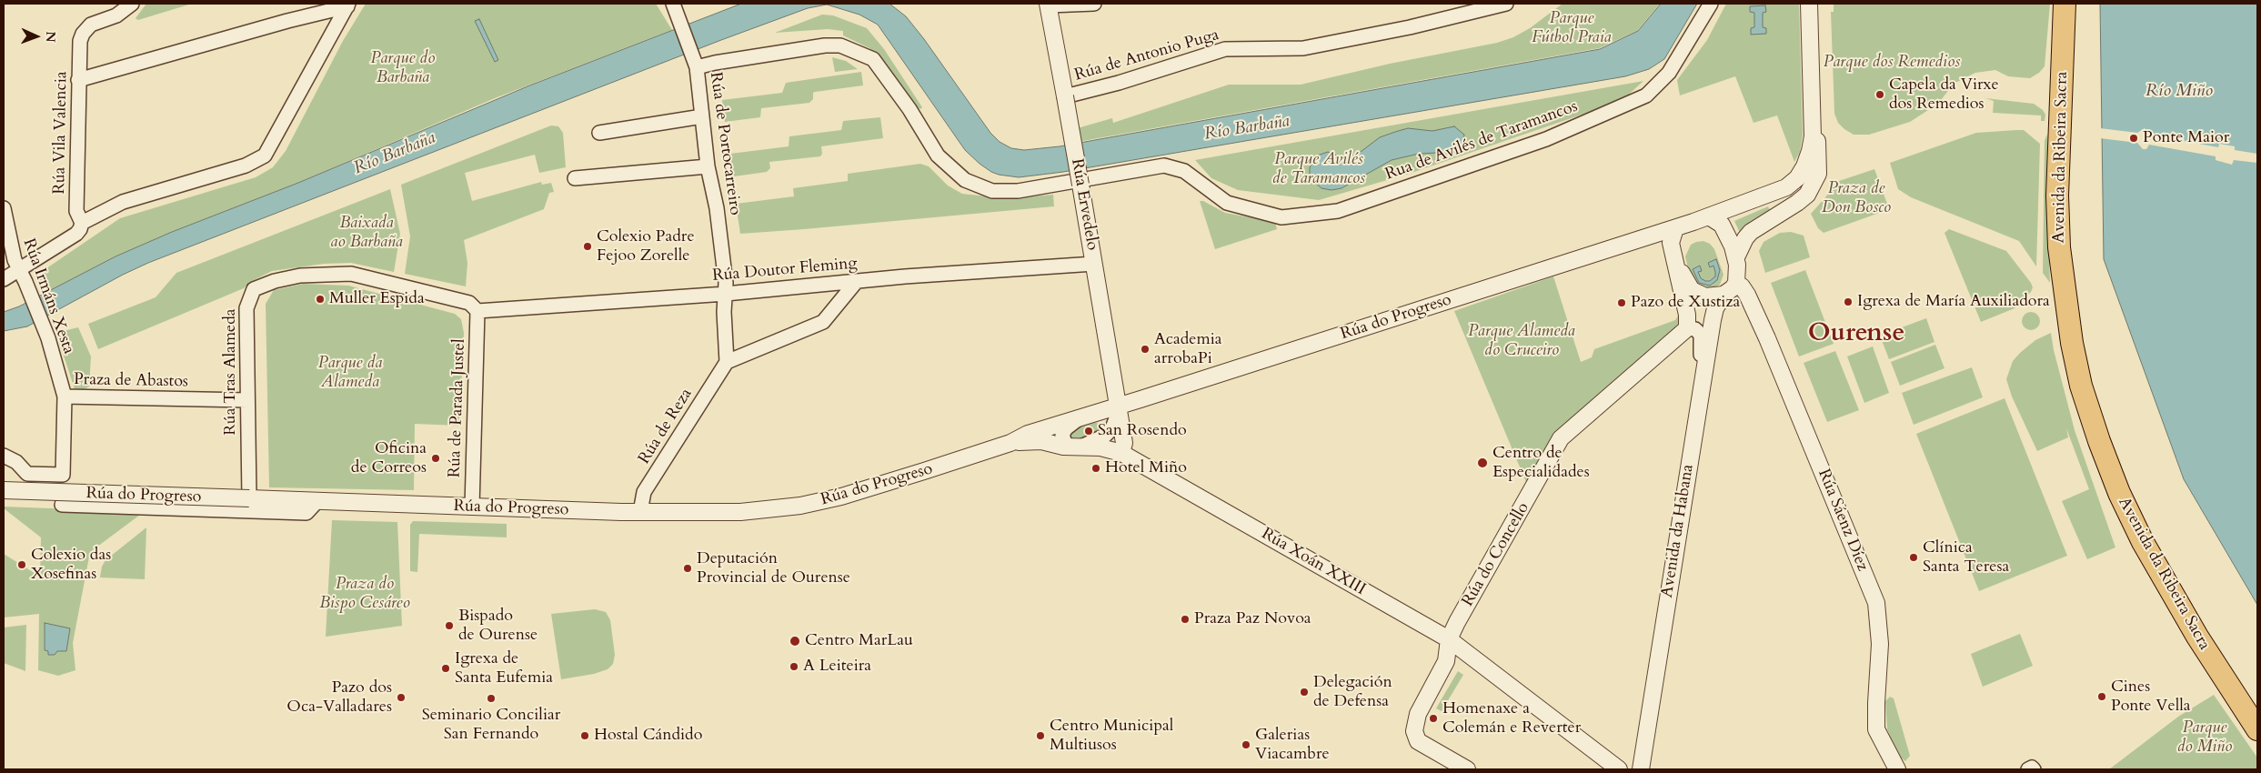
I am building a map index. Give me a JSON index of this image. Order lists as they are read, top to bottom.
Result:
{
  "streets": {
    "highway": ["Avenida da Ribeira Sacra"],
    "street": [
      "Rúa de Antonio Puga",
      "Rúa Vila Valencia",
      "Rua de Avilés de Taramancos",
      "Rúa de Portocarreiro",
      "Rúa Ervedelo",
      "Rúa Doutor Fleming",
      "Rúa Irmáns Xesta",
      "Rúa do Progreso",
      "Rúa Tras Alameda",
      "Praza de Abastos",
      "Rúa de Parada Justel",
      "Rúa de Reza",
      "Rúa Sáenz Díez",
      "Avenida da Habana",
      "Rúa do Concello",
      "Rúa Xoán XXIII"
    ]
  },
  "crossings": [
    ["Rúa de Antonio Puga", "Rúa Ervedelo"],
    ["Rua de Avilés de Taramancos", "Rúa de Portocarreiro"],
    ["Rua de Avilés de Taramancos", "Rúa Ervedelo"],
    ["Rúa de Portocarreiro", "Rúa Doutor Fleming"],
    ["Rúa Ervedelo", "Rúa Doutor Fleming"],
    ["Rúa Ervedelo", "Rúa do Progreso"],
    ["Rúa Doutor Fleming", "Rúa Tras Alameda"],
    ["Rúa Doutor Fleming", "Rúa de Parada Justel"],
    ["Rúa Irmáns Xesta", "Praza de Abastos"],
    ["Rúa do Progreso", "Rúa Tras Alameda"],
    ["Rúa do Progreso", "Rúa de Parada Justel"],
    ["Rúa do Progreso", "Rúa de Reza"],
    ["Rúa do Progreso", "Rúa Sáenz Díez"],
    ["Rúa do Progreso", "Avenida da Habana"],
    ["Rúa do Progreso", "Rúa Xoán XXIII"],
    ["Rúa Tras Alameda", "Praza de Abastos"],
    ["Rúa Tras Alameda", "Rúa de Parada Justel"],
    ["Rúa Sáenz Díez", "Avenida da Habana"],
    ["Rúa do Concello", "Rúa Xoán XXIII"]
  ],
  "districts": ["Ourense"],
  "water": ["Río Miño", "Río Barbaña"],
  "parks": [
    "Parque Fútbol Praia",
    "Parque do Barbaña",
    "Parque dos Remedios",
    "Parque Avilés de Taramancos",
    "Praza de Don Bosco",
    "Baixada ao Barbaña",
    "Parque Alameda do Cruceiro",
    "Parque da Alameda",
    "Praza do Bispo Cesáreo",
    "Parque do Miño"
  ],
  "places": [
    "Capela da Virxe dos Remedios",
    "Ponte Maior",
    "Colexio Padre Fejoo Zorelle",
    "Muller Espida",
    "Igrexa de María Auxiliadora",
    "Pazo de Xustiza",
    "Academia arrobaPi",
    "San Rosendo",
    "Oficina de Correos",
    "Centro de Especialidades",
    "Hotel Miño",
    "Clínica Santa Teresa",
    "Colexio das Xosefinas",
    "Deputación Provincial de Ourense",
    "Praza Paz Novoa",
    "Bispado de Ourense",
    "Centro MarLau",
    "A Leiteira",
    "Igrexa de Santa Eufemia",
    "Delegación de Defensa",
    "Cines Ponte Vella",
    "Pazo dos Oca-Valladares",
    "Seminario Conciliar San Fernando",
    "Homenaxe a Colemán e Reverter",
    "Hostal Cándido",
    "Centro Municipal Multiusos",
    "Galerias Viacambre"
  ],
  "north": "right"
}
